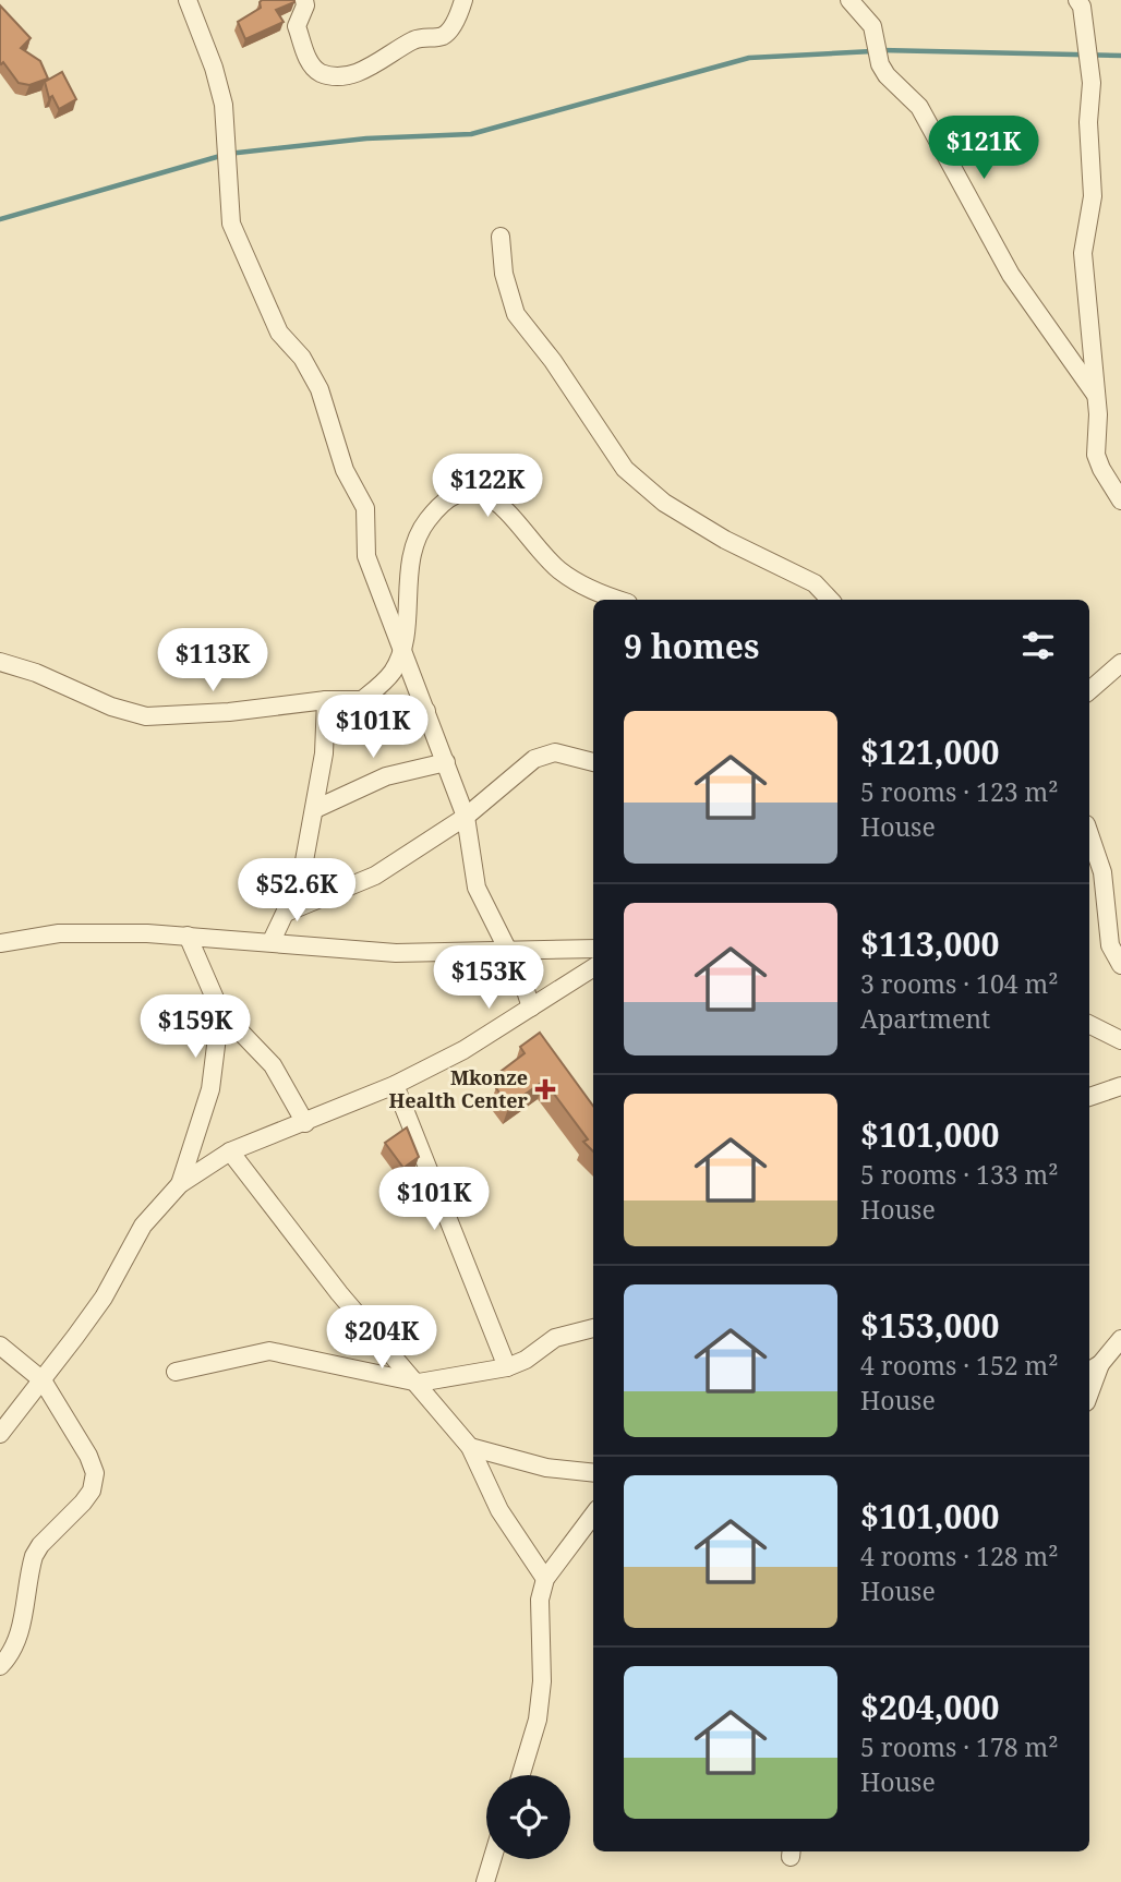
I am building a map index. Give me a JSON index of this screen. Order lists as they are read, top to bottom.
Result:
{
  "places": {
    "health": ["Mkonze Health Center"]
  },
  "page": {
    "price": [
      "$121K",
      "$122K",
      "$113K",
      "$101K",
      "$52.6K",
      "$153K",
      "$159K",
      "$101K",
      "$204K"
    ],
    "heading": "9 homes",
    "list": [
      {
        "name": "$121,000",
        "note": "5 rooms · 123 m² · House"
      },
      {
        "name": "$113,000",
        "note": "3 rooms · 104 m² · Apartment"
      },
      {
        "name": "$101,000",
        "note": "5 rooms · 133 m² · House"
      },
      {
        "name": "$153,000",
        "note": "4 rooms · 152 m² · House"
      },
      {
        "name": "$101,000",
        "note": "4 rooms · 128 m² · House"
      },
      {
        "name": "$204,000",
        "note": "5 rooms · 178 m² · House"
      }
    ]
  }
}
